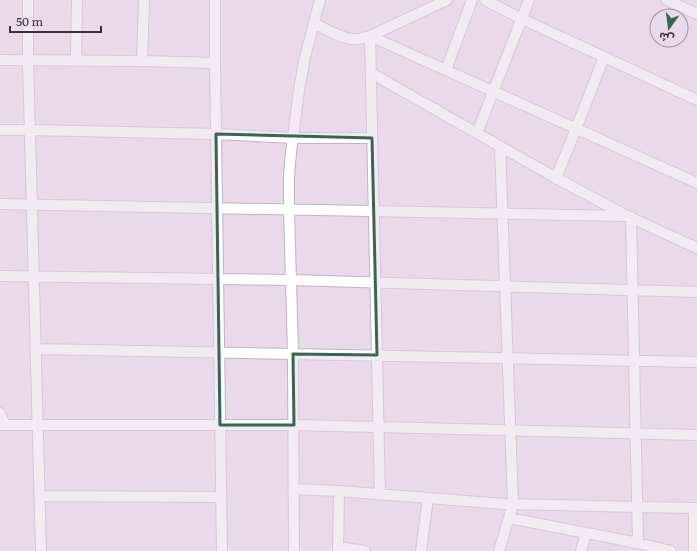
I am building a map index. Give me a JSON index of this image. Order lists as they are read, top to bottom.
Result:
{
  "scale_bar": "50 m",
  "north": "bottom"
}
